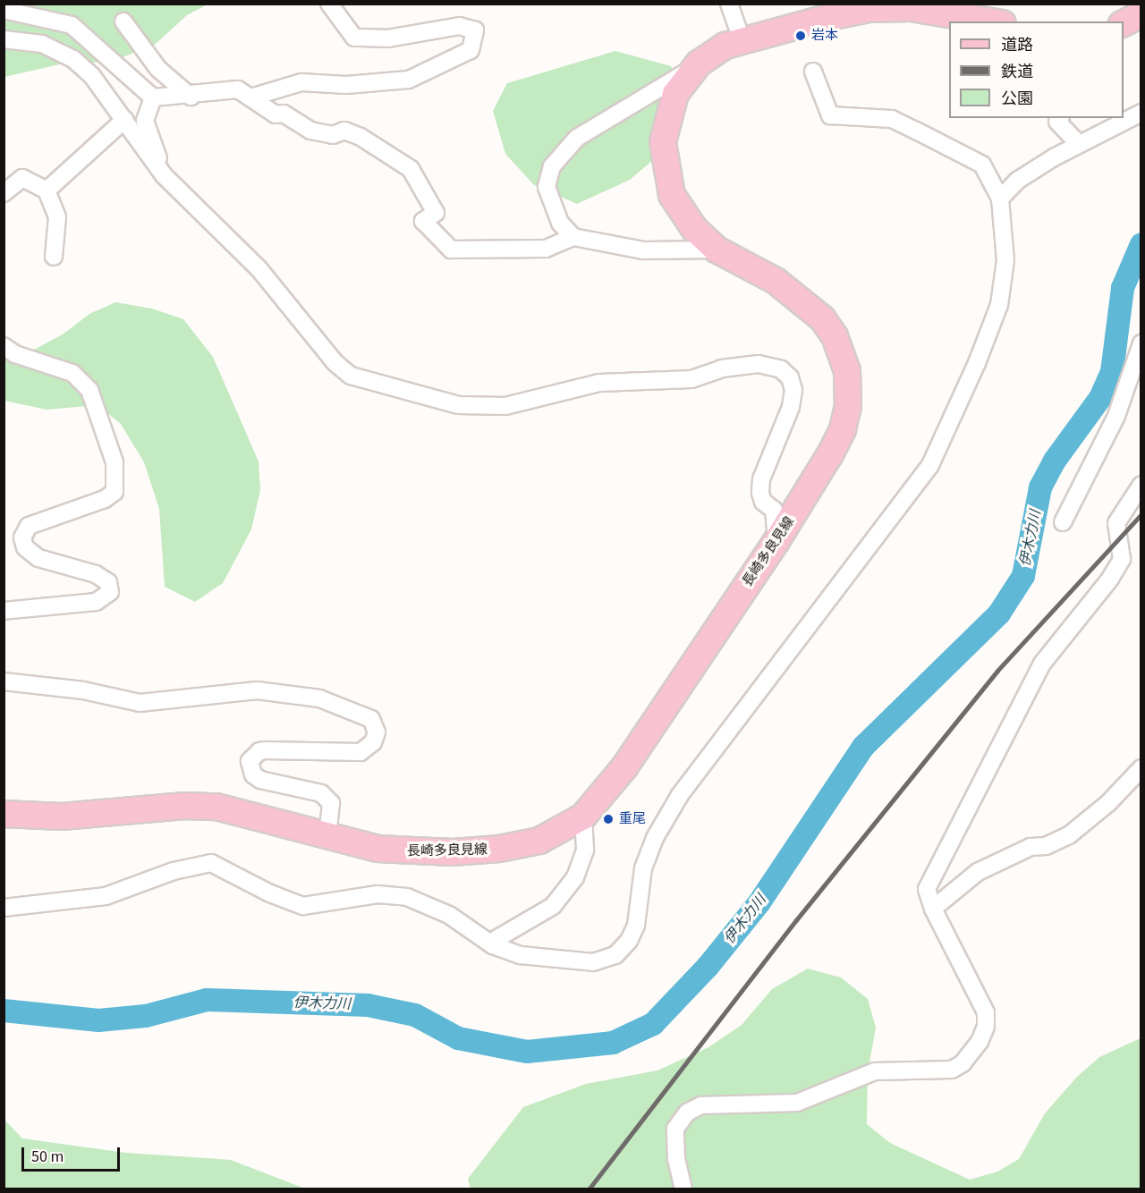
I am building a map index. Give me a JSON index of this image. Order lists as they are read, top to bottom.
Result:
{
  "streets": {
    "main road": ["長崎多良見線"]
  },
  "water": ["伊木力川"],
  "places": ["岩本", "重尾"],
  "legend": ["道路", "鉄道", "公園"],
  "scale_bar": "50 m"
}
